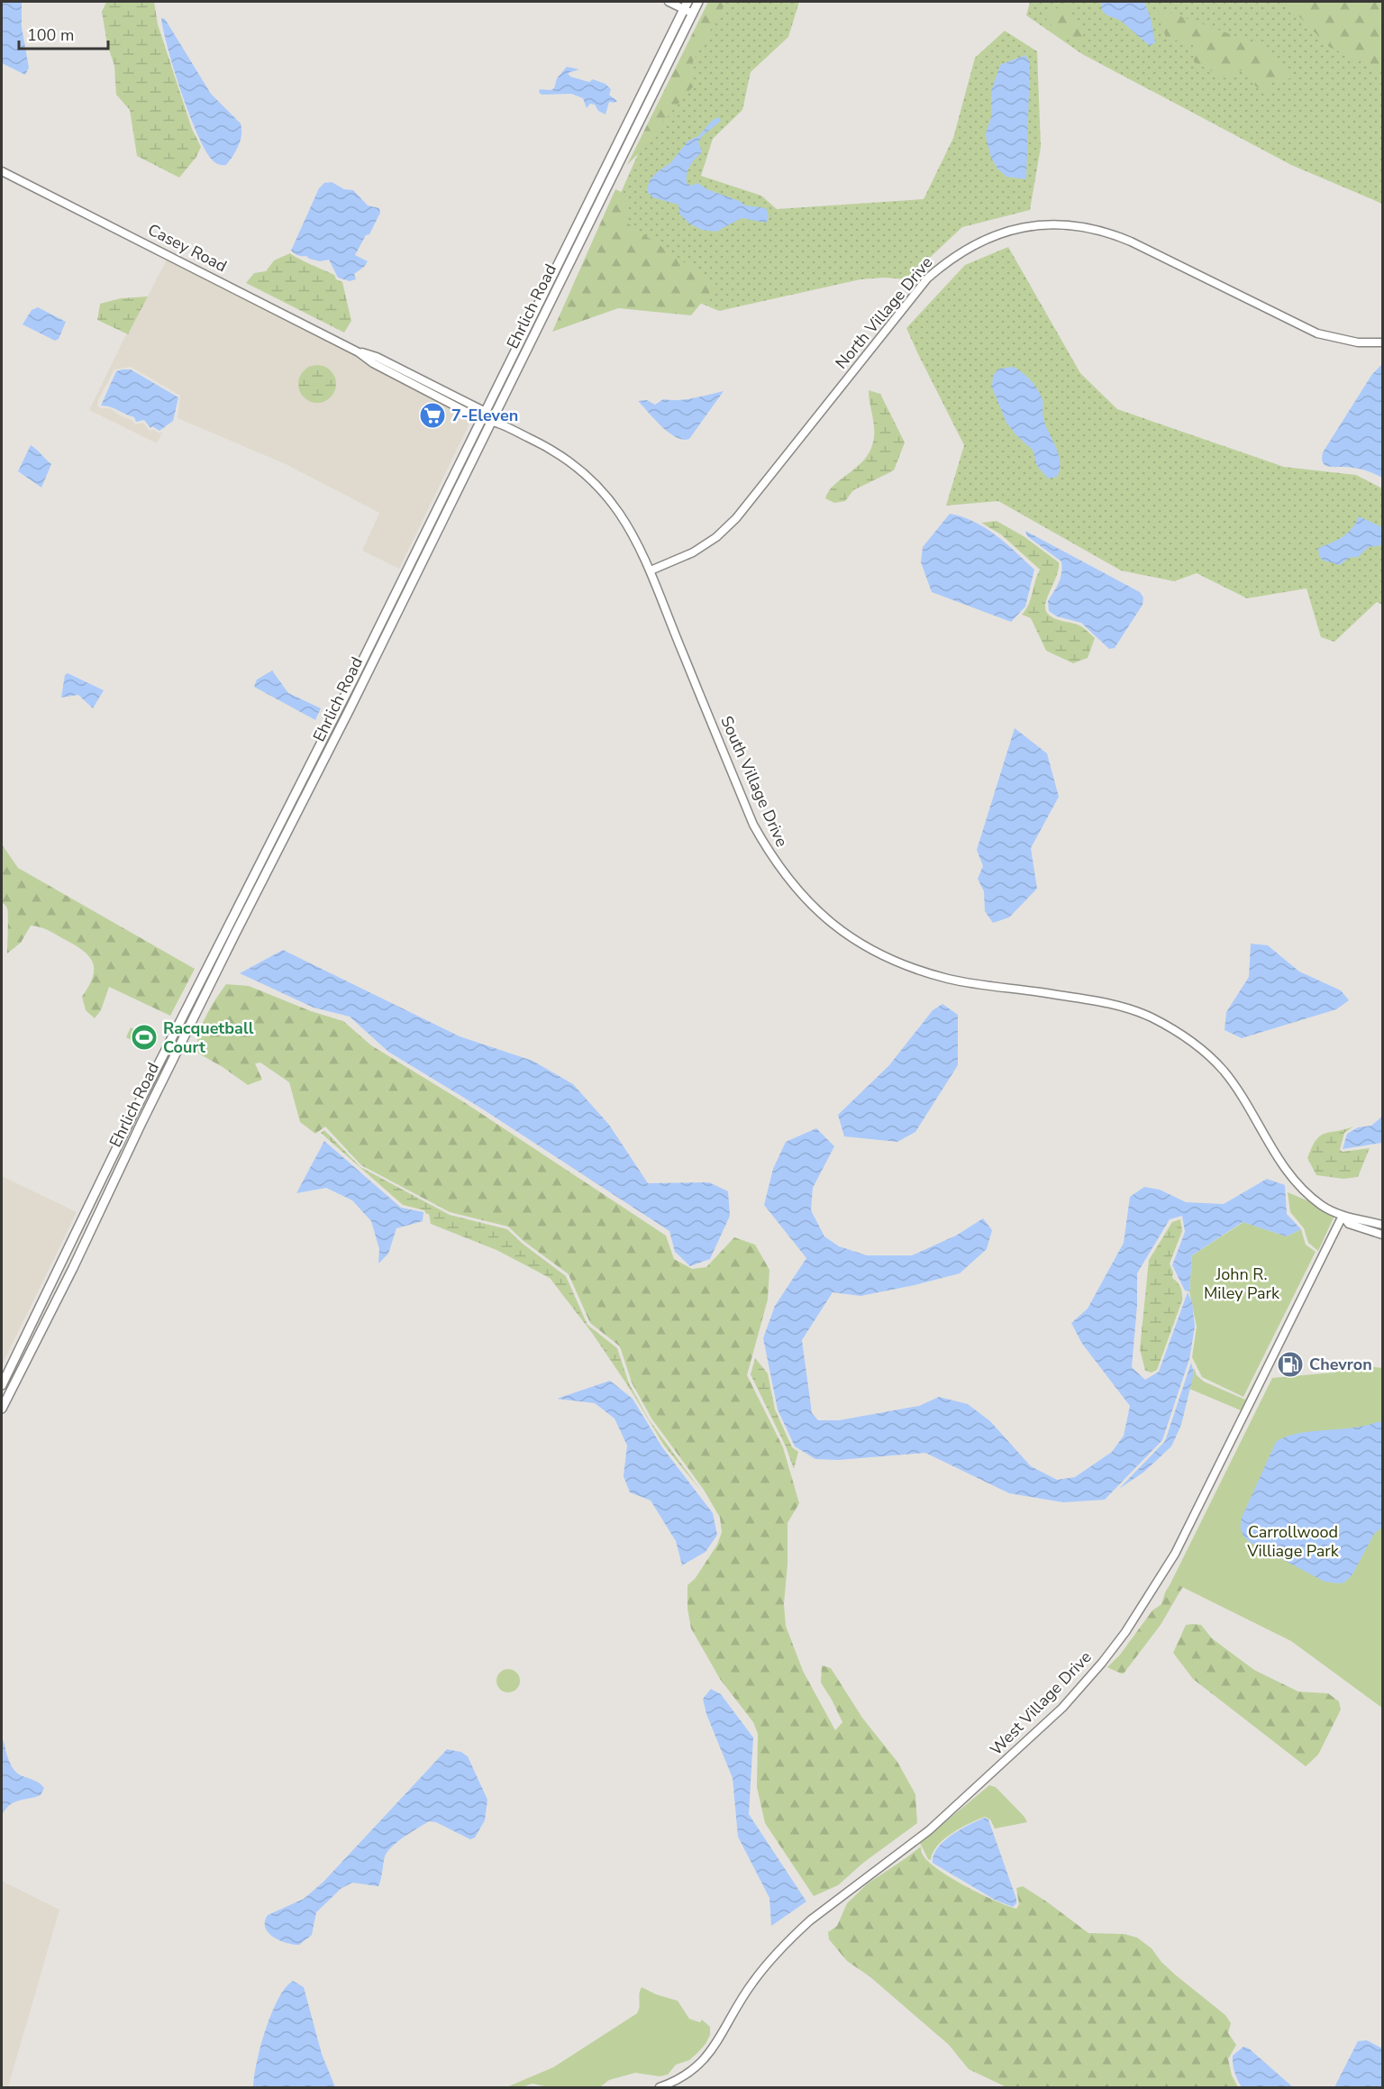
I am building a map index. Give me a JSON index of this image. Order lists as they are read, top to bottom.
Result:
{
  "streets": {
    "main road": ["Ehrlich Road"],
    "street": [
      "Casey Road",
      "North Village Drive",
      "South Village Drive",
      "West Village Drive"
    ]
  },
  "crossings": [
    ["Casey Road", "Ehrlich Road"],
    ["Casey Road", "South Village Drive"],
    ["Ehrlich Road", "South Village Drive"],
    ["North Village Drive", "South Village Drive"],
    ["South Village Drive", "West Village Drive"]
  ],
  "parks": ["John R. Miley Park", "Carrollwood Villiage Park"],
  "places": {
    "supermarket": ["7-Eleven"],
    "sports": ["Racquetball Court"],
    "fuel station": ["Chevron"]
  },
  "scale_bar": "100 m"
}
